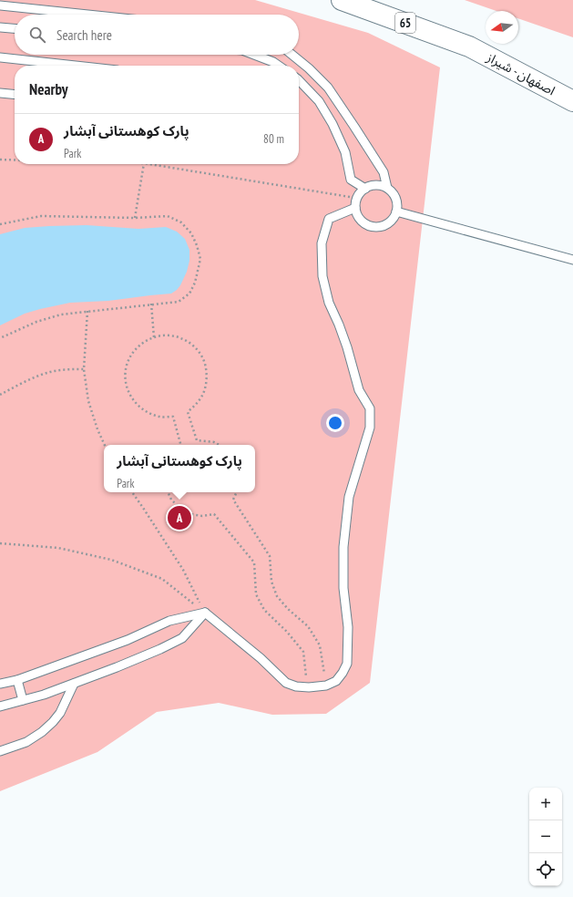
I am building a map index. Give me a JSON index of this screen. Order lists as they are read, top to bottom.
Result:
{
  "streets": {
    "highway": ["65", "اصفهان - شیراز"]
  },
  "north": "left",
  "page": {
    "search": "Search here",
    "heading": "Nearby",
    "list": [
      {
        "mark": "A",
        "name": "پارک کوهستانی آبشار",
        "note": "Park",
        "value": "80 m"
      }
    ],
    "popup": ["پارک کوهستانی آبشار", "Park"],
    "pins": "A",
    "map_buttons": ["+", "−"]
  }
}
